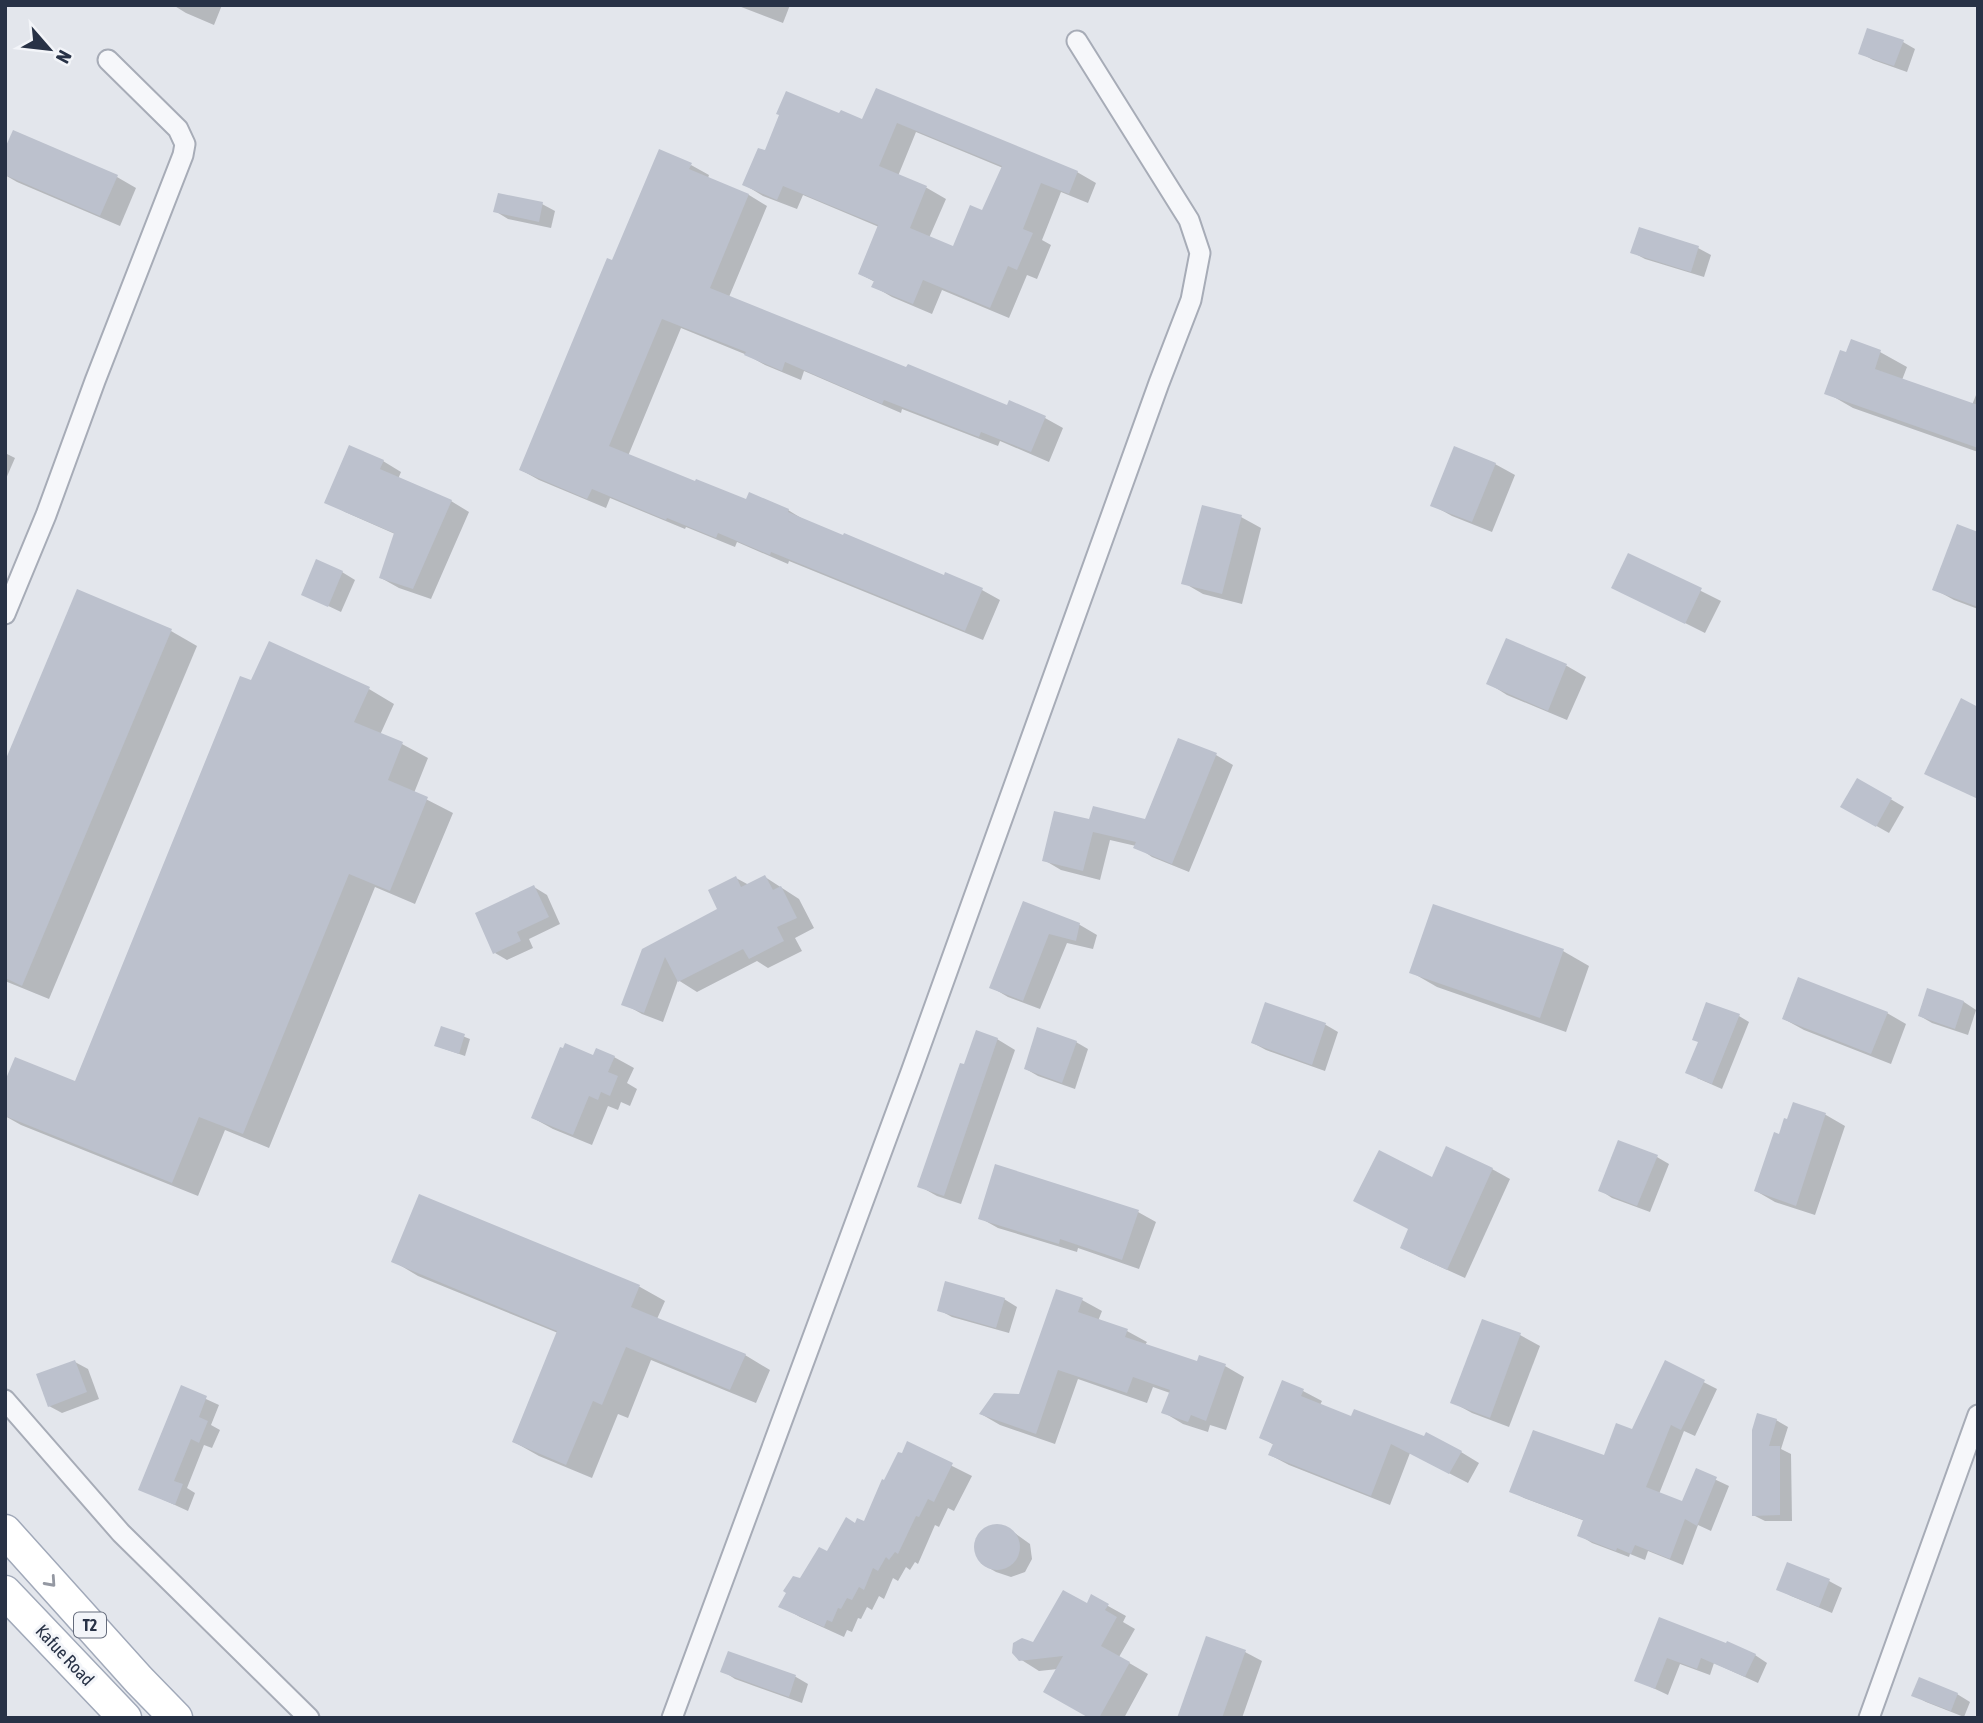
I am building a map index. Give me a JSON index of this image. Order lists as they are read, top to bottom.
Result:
{
  "streets": {
    "main road": ["T2", "Kafue Road"]
  },
  "north": "bottom right"
}
